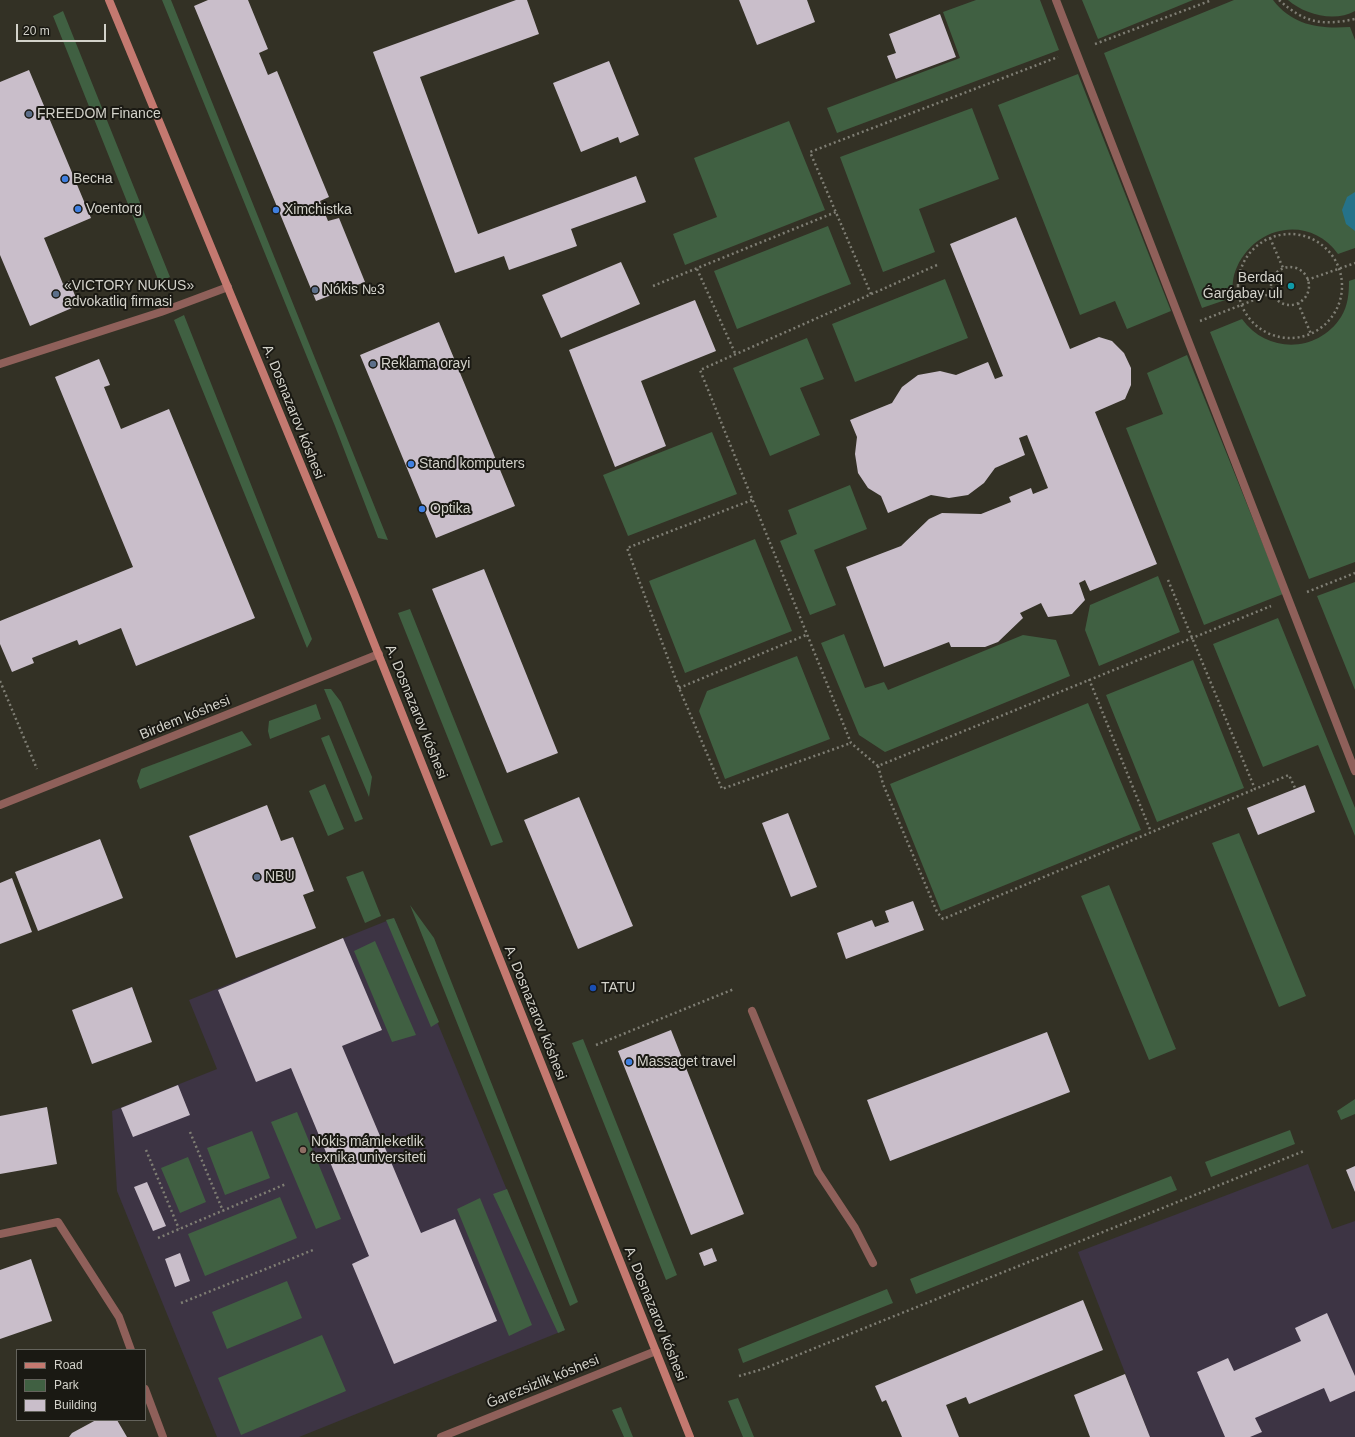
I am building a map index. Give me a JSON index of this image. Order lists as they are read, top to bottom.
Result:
{
  "streets": {
    "main road": ["A. Dosnazarov kóshesi"],
    "street": ["Birdem kóshesi", "Ǵarezsizlik kóshesi"]
  },
  "crossings": [
    ["A. Dosnazarov kóshesi", "Birdem kóshesi"],
    ["A. Dosnazarov kóshesi", "Ǵarezsizlik kóshesi"]
  ],
  "places": [
    "FREEDOM Finance",
    "Весна",
    "Voentorg",
    "Ximchistka",
    "Berdaq Ǵarǵabay ulı",
    "Nókis №3",
    "«VICTORY NUKUS» advokatliq firmasi",
    "Reklama orayi",
    "Stand komputers",
    "Optika",
    "NBU",
    "TATU",
    "Massaget travel",
    "Nókis mámleketlik texnika universiteti"
  ],
  "legend": ["Road", "Park", "Building"],
  "scale_bar": "20 m"
}
